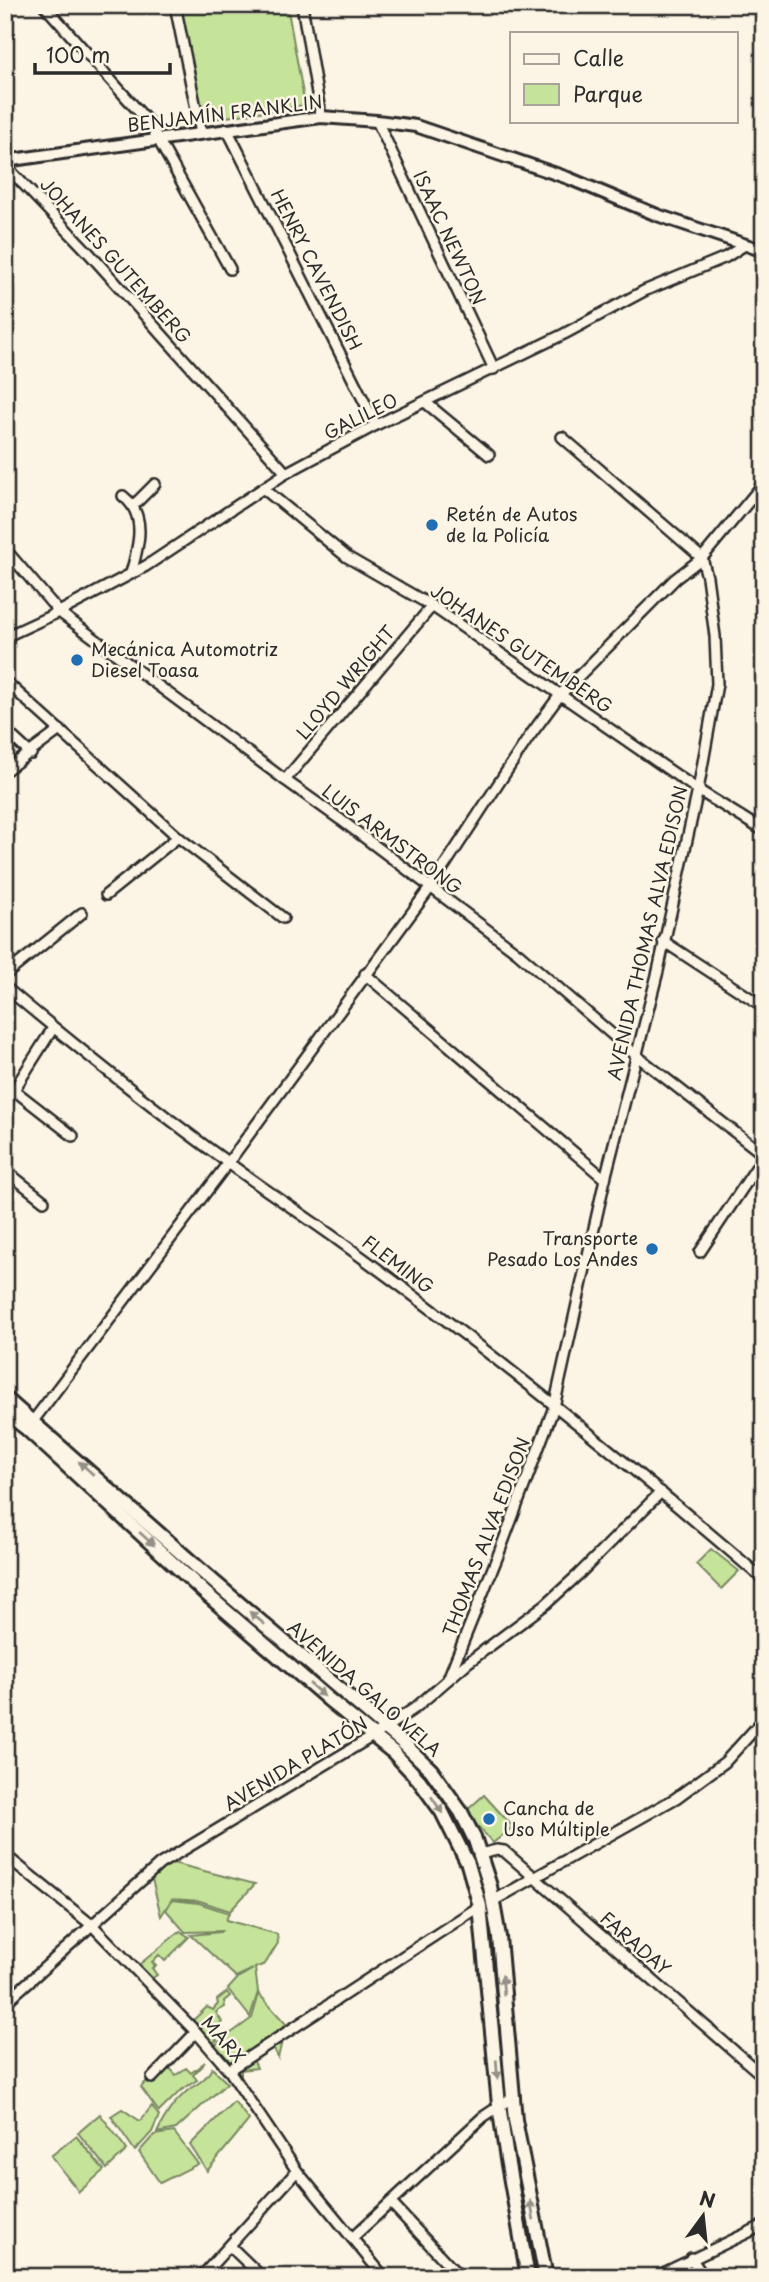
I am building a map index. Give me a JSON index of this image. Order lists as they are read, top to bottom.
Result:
{
  "streets": {
    "main road": ["AVENIDA GALO VELA"],
    "street": [
      "BENJAMÍN FRANKLIN",
      "ISAAC NEWTON",
      "JOHANES GUTEMBERG",
      "HENRY CAVENDISH",
      "GALILEO",
      "LLOYD WRIGHT",
      "LUIS ARMSTRONG",
      "AVENIDA THOMAS ALVA EDISON",
      "FLEMING",
      "THOMAS ALVA EDISON",
      "AVENIDA PLATÓN",
      "FARADAY",
      "MARX"
    ]
  },
  "crossings": [
    ["BENJAMÍN FRANKLIN", "ISAAC NEWTON"],
    ["BENJAMÍN FRANKLIN", "JOHANES GUTEMBERG"],
    ["BENJAMÍN FRANKLIN", "HENRY CAVENDISH"],
    ["BENJAMÍN FRANKLIN", "GALILEO"],
    ["ISAAC NEWTON", "GALILEO"],
    ["JOHANES GUTEMBERG", "GALILEO"],
    ["JOHANES GUTEMBERG", "LLOYD WRIGHT"],
    ["JOHANES GUTEMBERG", "AVENIDA THOMAS ALVA EDISON"],
    ["HENRY CAVENDISH", "GALILEO"],
    ["GALILEO", "LUIS ARMSTRONG"],
    ["LLOYD WRIGHT", "LUIS ARMSTRONG"],
    ["LUIS ARMSTRONG", "AVENIDA THOMAS ALVA EDISON"],
    ["AVENIDA THOMAS ALVA EDISON", "FLEMING"],
    ["AVENIDA THOMAS ALVA EDISON", "THOMAS ALVA EDISON"],
    ["FLEMING", "THOMAS ALVA EDISON"],
    ["FLEMING", "AVENIDA PLATÓN"],
    ["THOMAS ALVA EDISON", "AVENIDA PLATÓN"],
    ["AVENIDA GALO VELA", "AVENIDA PLATÓN"],
    ["AVENIDA GALO VELA", "FARADAY"],
    ["AVENIDA PLATÓN", "MARX"]
  ],
  "places": [
    "Retén de Autos de la Policía",
    "Mecánica Automotriz Diesel Toasa",
    "Transporte Pesado Los Andes",
    "Cancha de Uso Múltiple"
  ],
  "legend": ["Calle", "Parque"],
  "scale_bar": "100 m",
  "north": "top"
}
